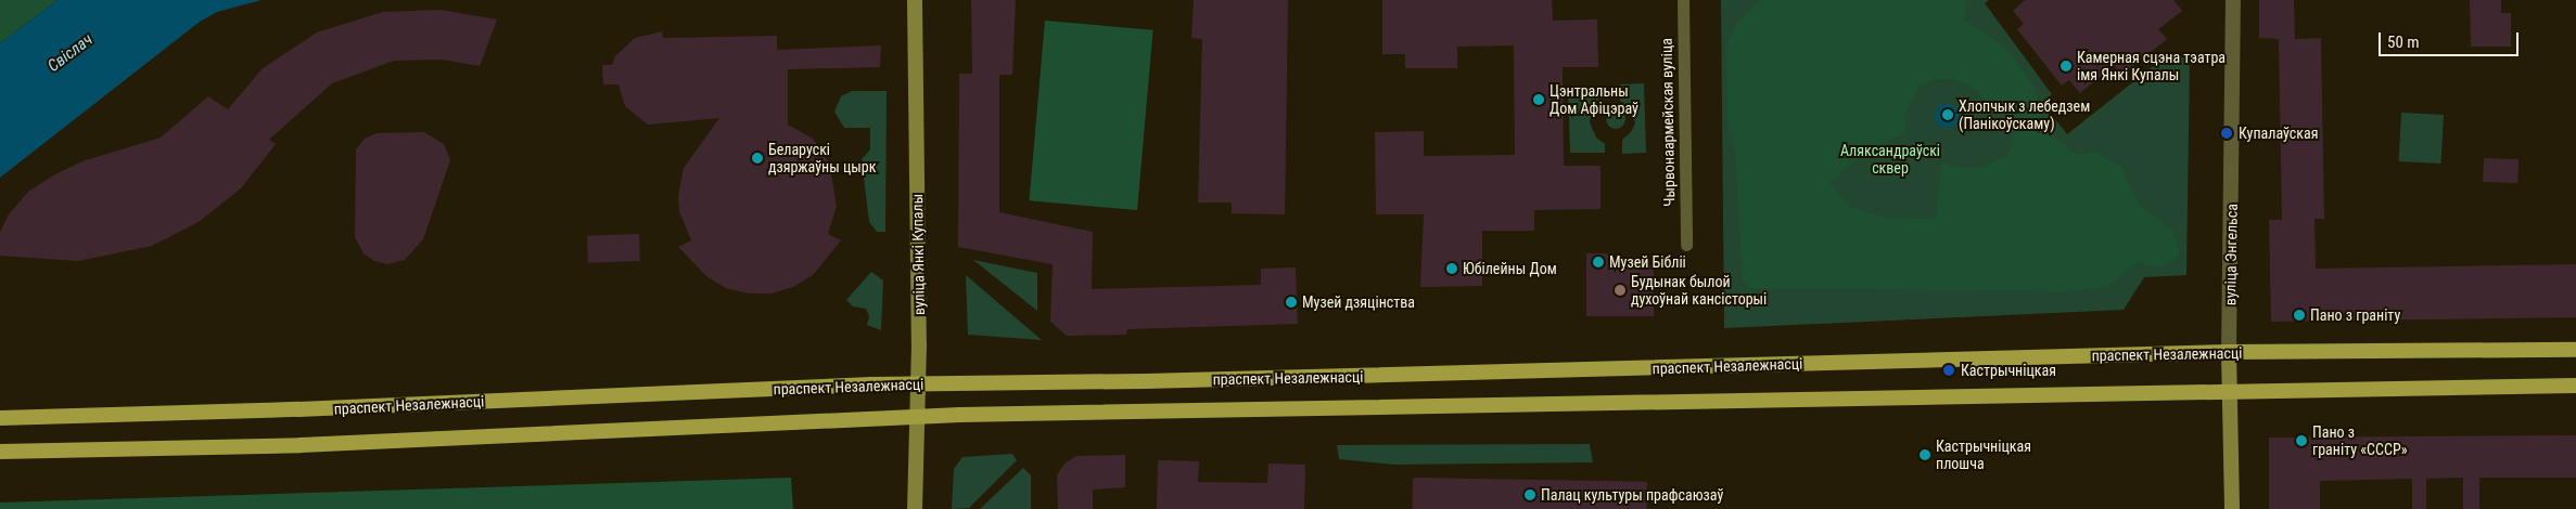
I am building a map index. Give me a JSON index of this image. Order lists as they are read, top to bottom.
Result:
{
  "streets": {
    "main road": ["вуліца Янкі Купалы", "вуліца Энгельса", "праспект Незалежнасці"],
    "street": ["Чырвонаармейская вуліца"]
  },
  "crossings": [
    ["вуліца Янкі Купалы", "праспект Незалежнасці"],
    ["вуліца Энгельса", "праспект Незалежнасці"]
  ],
  "water": ["Свіслач"],
  "parks": ["Аляксандраўскі сквер"],
  "places": [
    "Камерная сцэна тэатра імя Янкі Купалы",
    "Цэнтральны Дом Афіцэраў",
    "Хлопчык з лебедзем (Панікоўскаму)",
    "Купалаўская",
    "Беларускі дзяржаўны цырк",
    "Музей Бібліі",
    "Юбілейны Дом",
    "Будынак былой духоўнай кансісторыі",
    "Музей дзяцінства",
    "Пано з граніту",
    "Кастрычніцкая",
    "Пано з граніту «СССР»",
    "Кастрычніцкая плошча",
    "Палац культуры прафсаюзаў"
  ],
  "scale_bar": "50 m"
}
